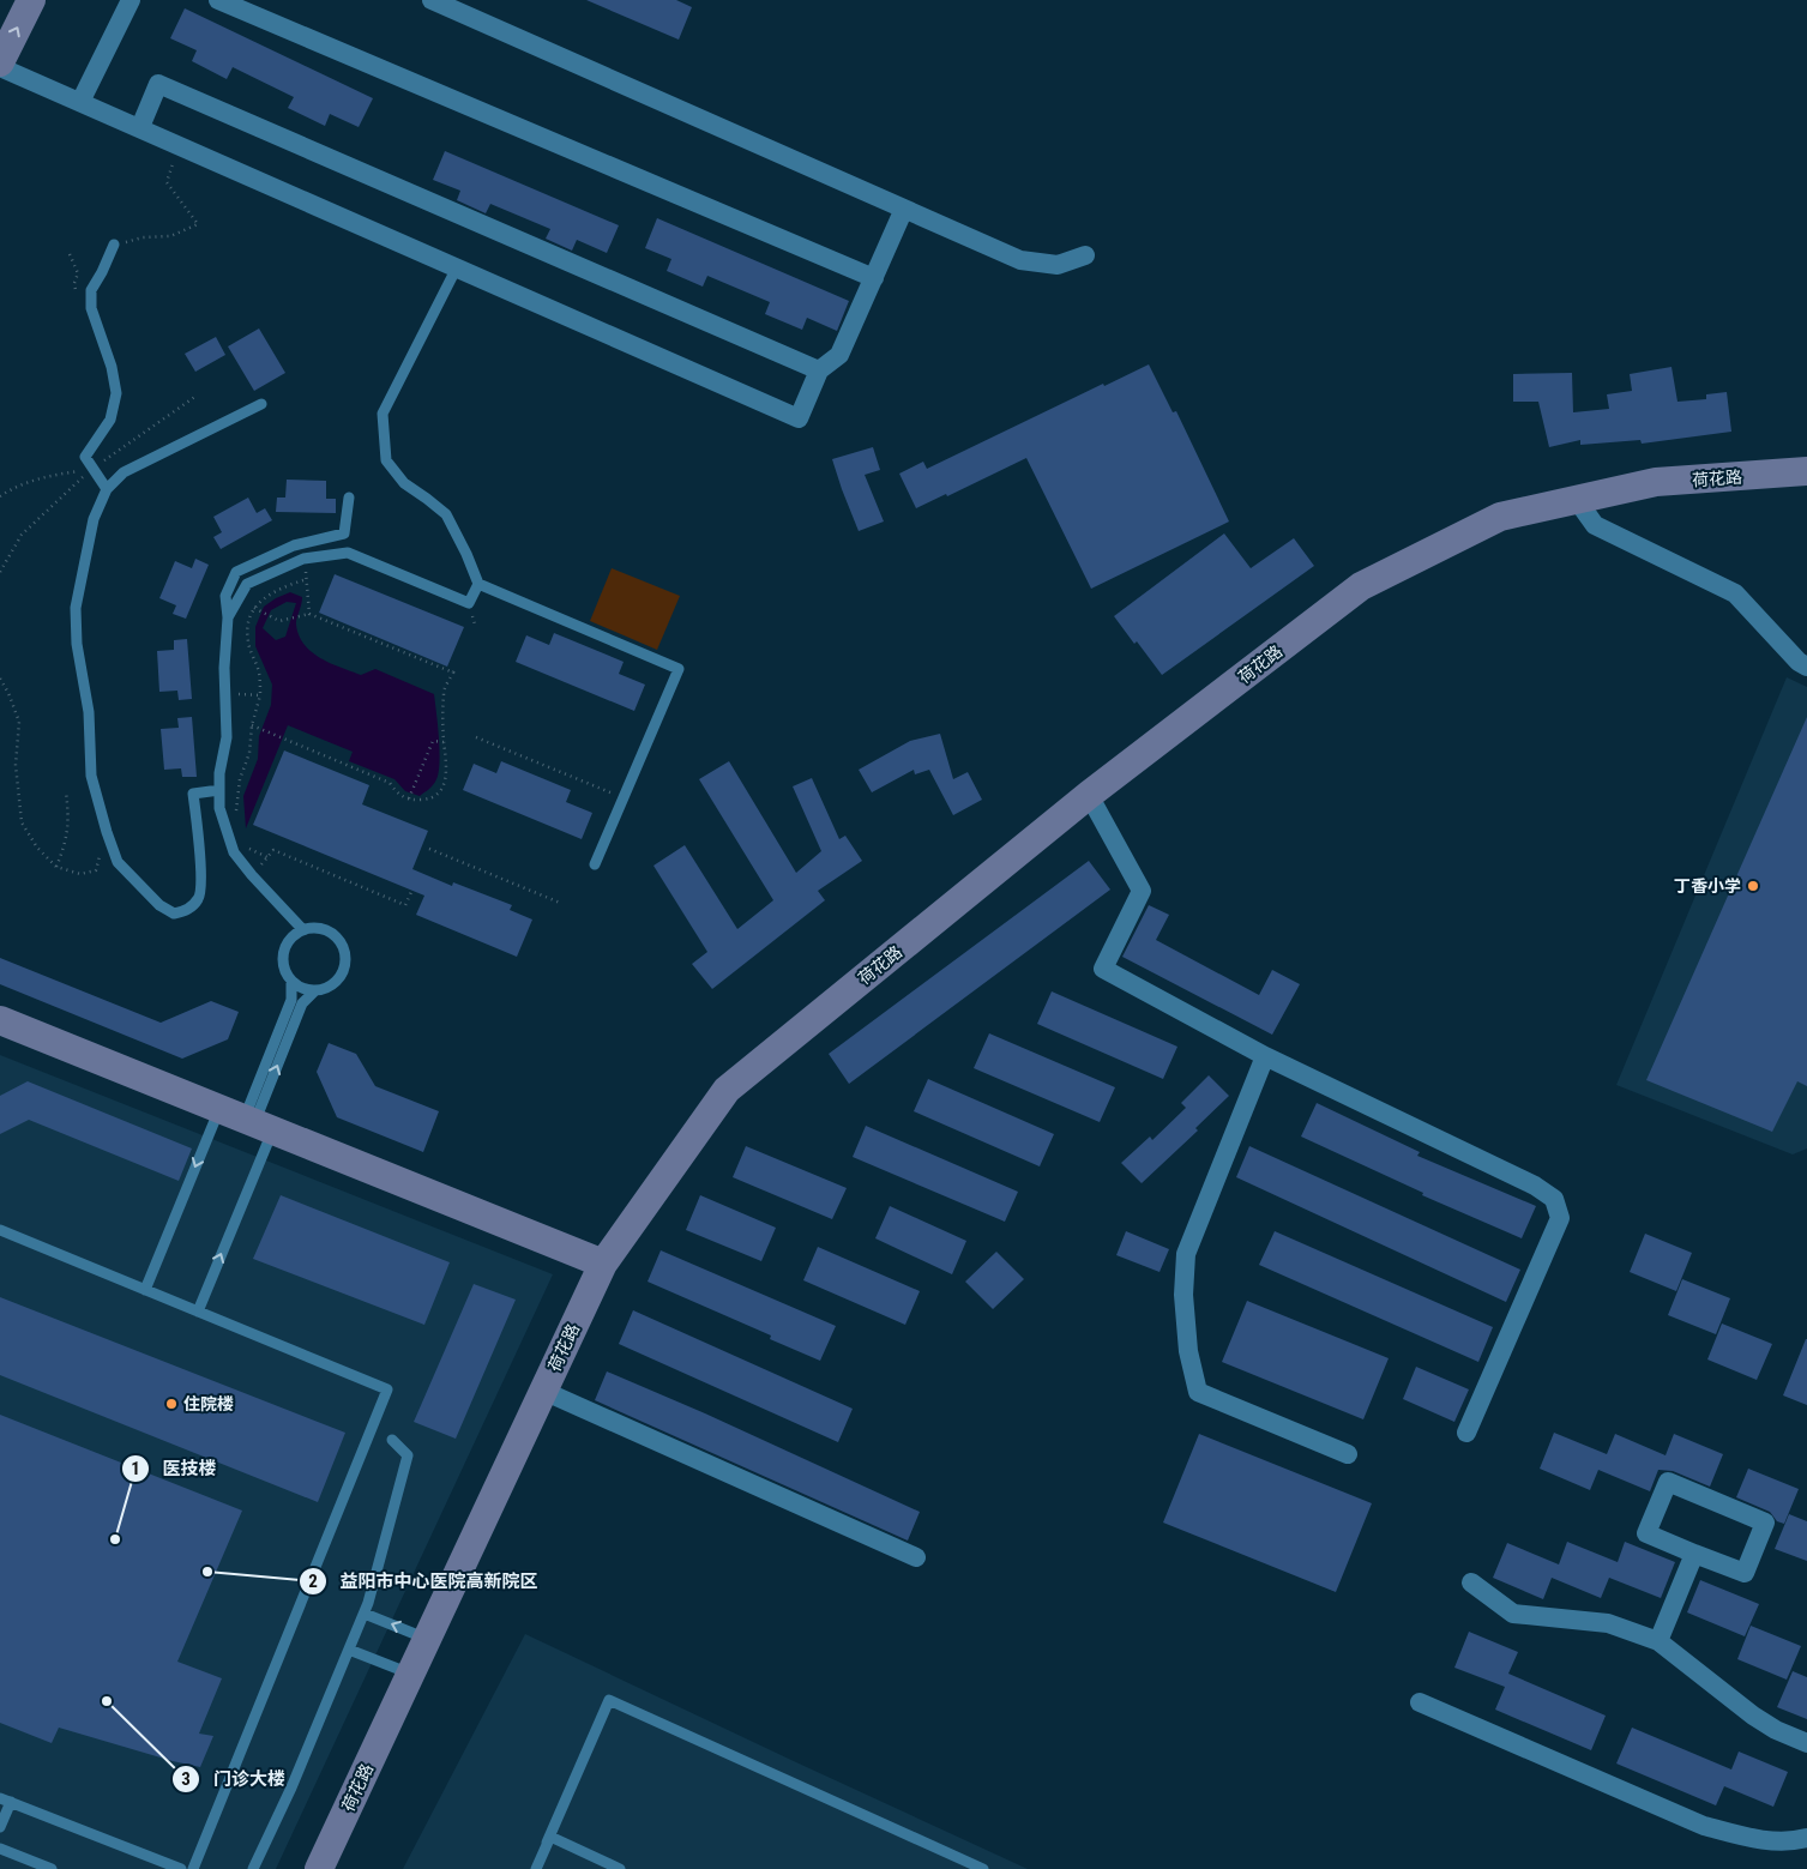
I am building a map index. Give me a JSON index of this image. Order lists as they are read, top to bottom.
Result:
{
  "streets": {
    "street": ["荷花路"]
  },
  "places": [
    "丁香小学",
    "住院楼",
    "医技楼",
    "益阳市中心医院高新院区",
    "门诊大楼"
  ]
}
